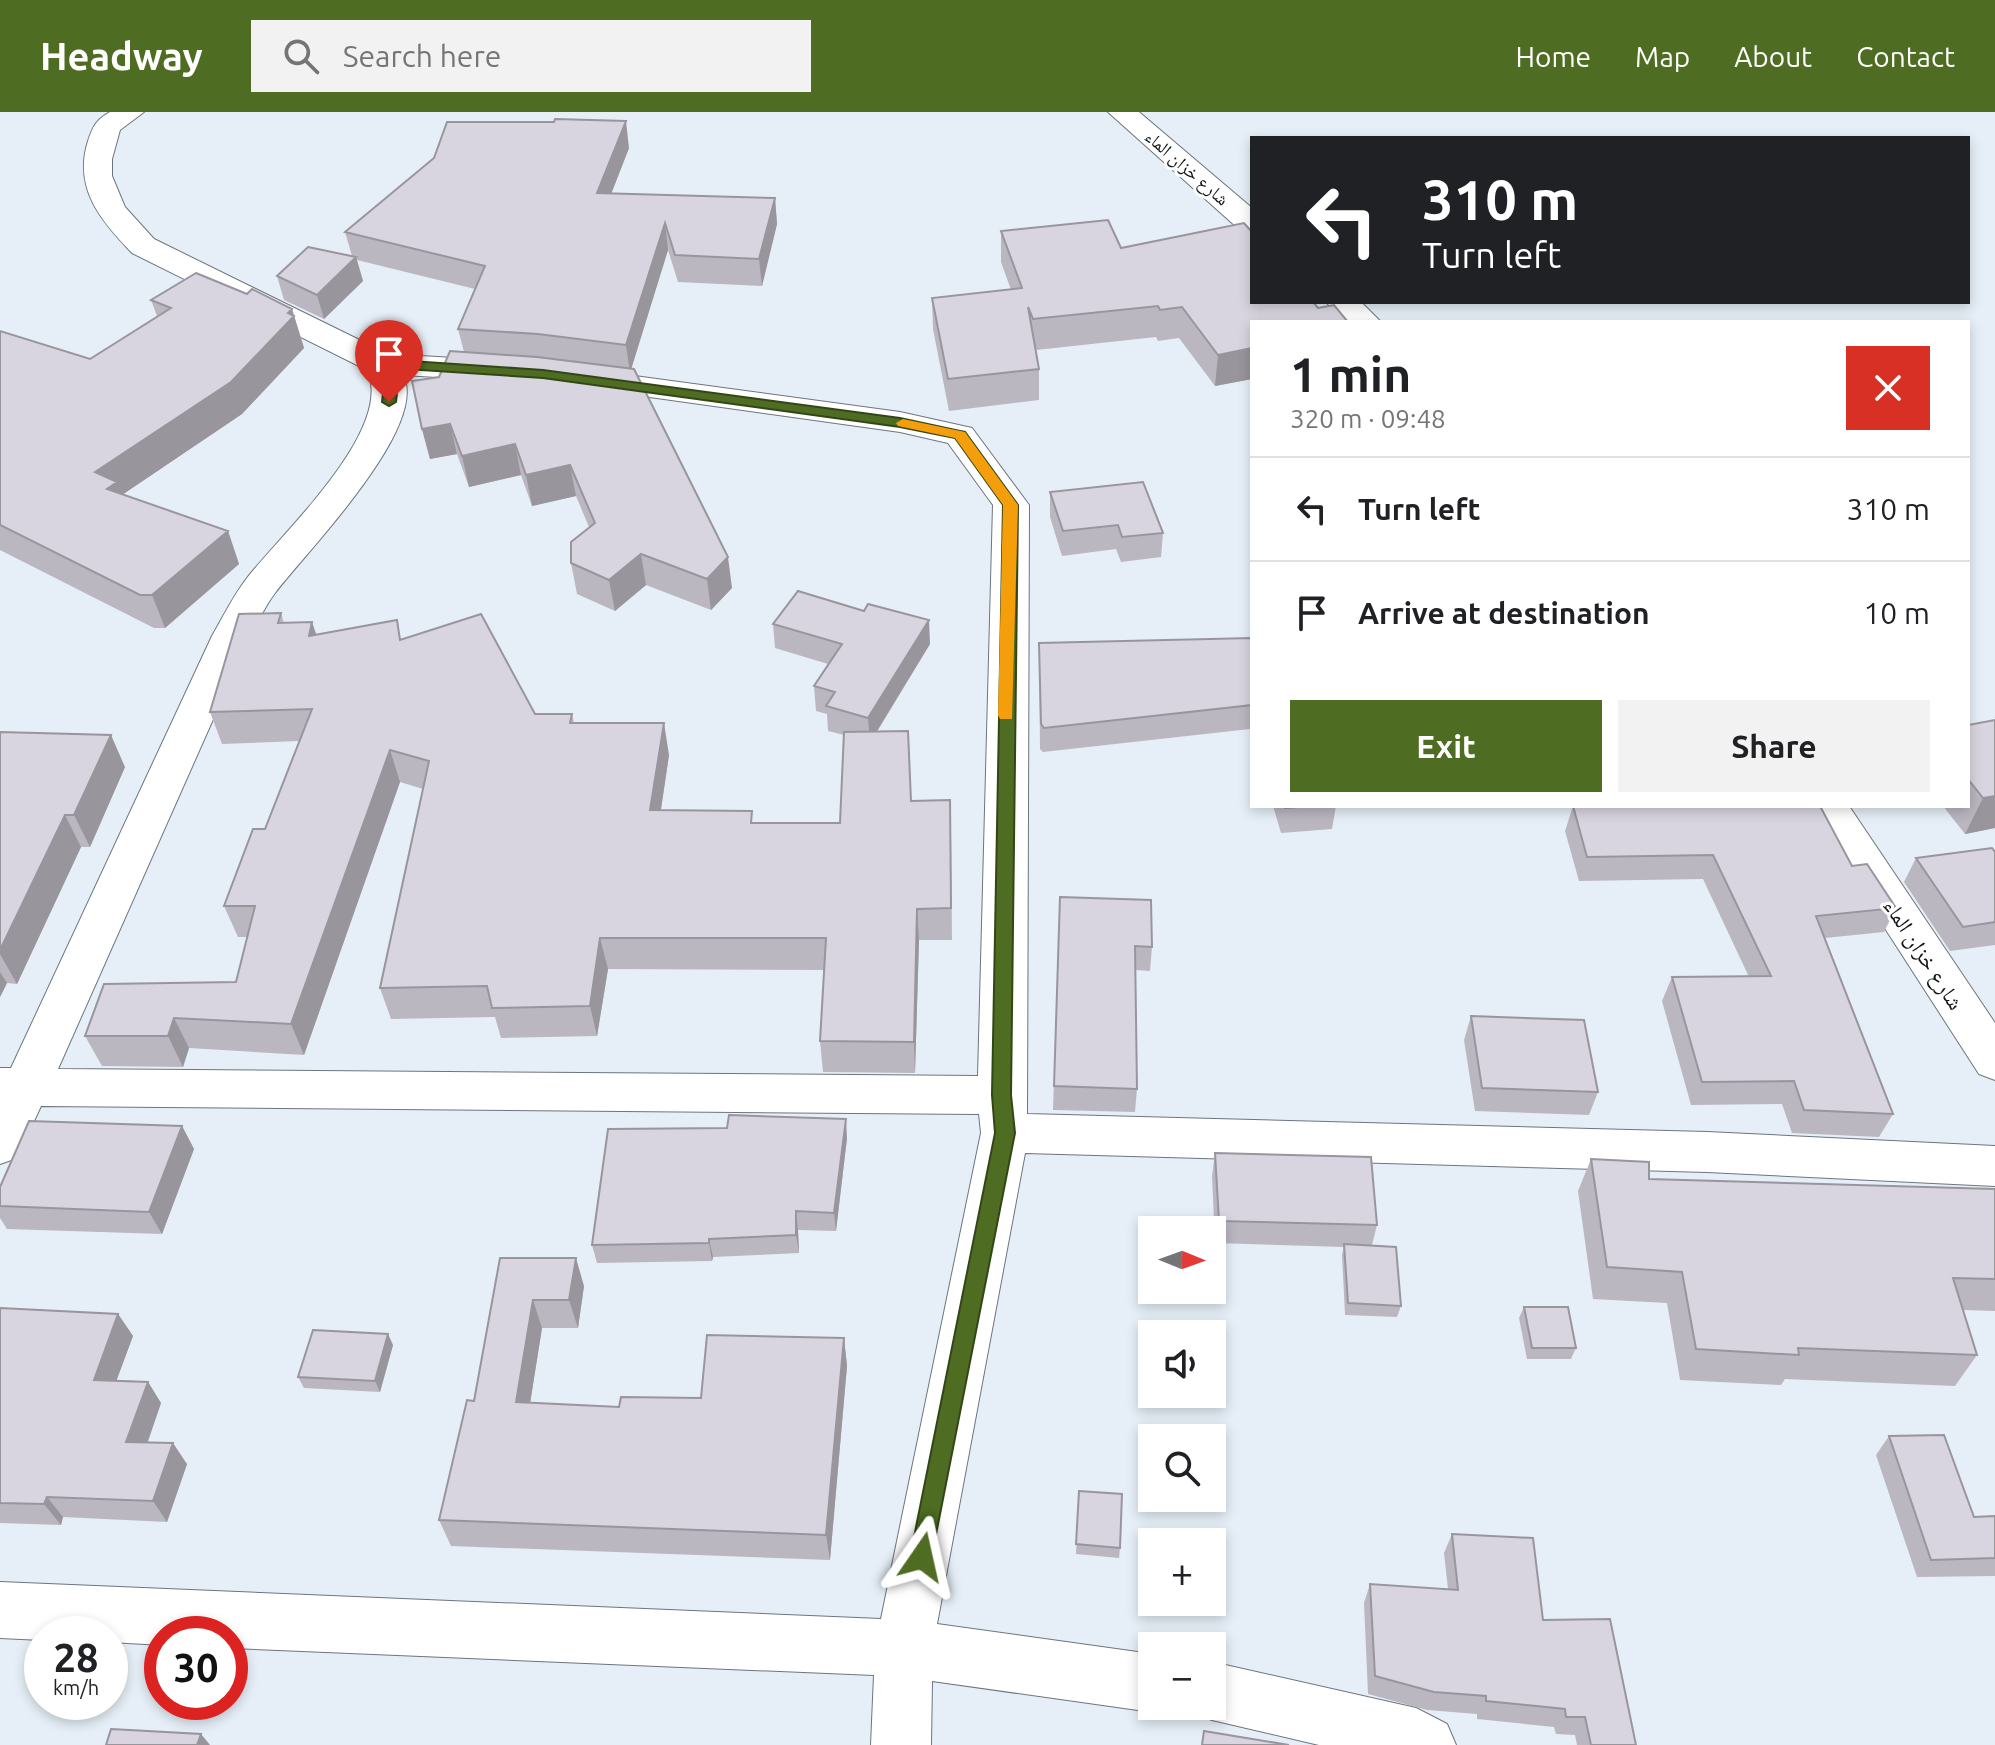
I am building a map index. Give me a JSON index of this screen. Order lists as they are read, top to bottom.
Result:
{
  "streets": {
    "street": ["شارع خزان الماء"]
  },
  "north": "right",
  "page": {
    "header": "Headway",
    "search": "Search here",
    "nav": [
      "Home",
      "Map",
      "About",
      "Contact"
    ],
    "turn": ["310 m", "Turn left"],
    "heading": ["1 min", "320 m · 09:48"],
    "list": [
      {
        "name": "Turn left",
        "value": "310 m"
      },
      {
        "name": "Arrive at destination",
        "value": "10 m"
      }
    ],
    "buttons": ["Exit", "Share"],
    "map_buttons": ["+", "−"],
    "speed": "28 km/h",
    "limit": "30"
  }
}
